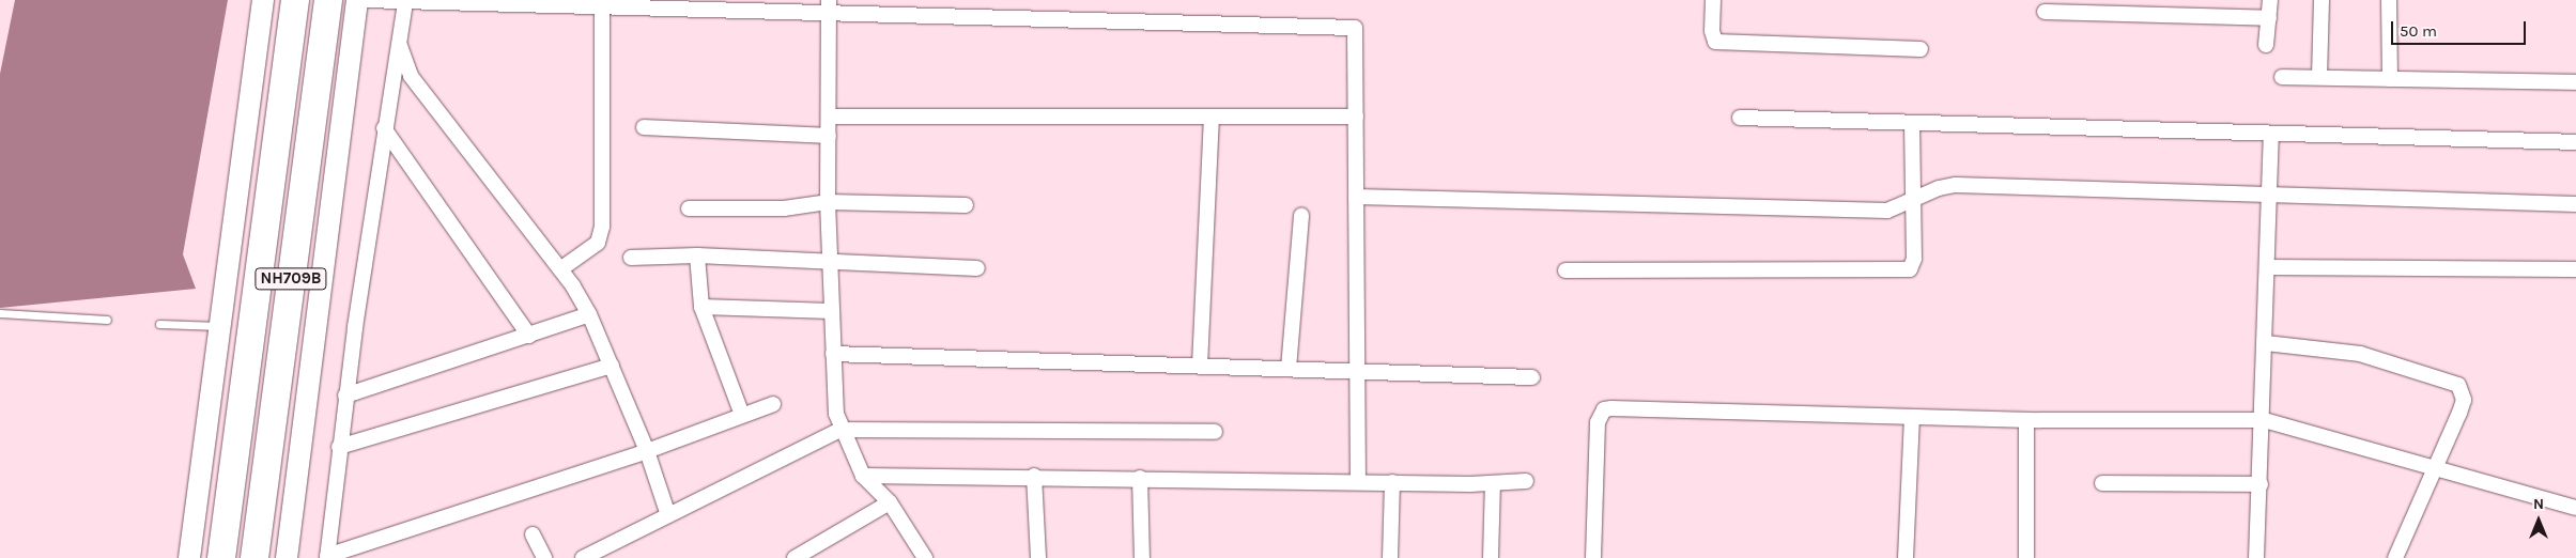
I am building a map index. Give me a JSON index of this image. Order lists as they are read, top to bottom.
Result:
{
  "streets": {
    "highway": ["NH709B"]
  },
  "scale_bar": "50 m",
  "north": "top"
}
